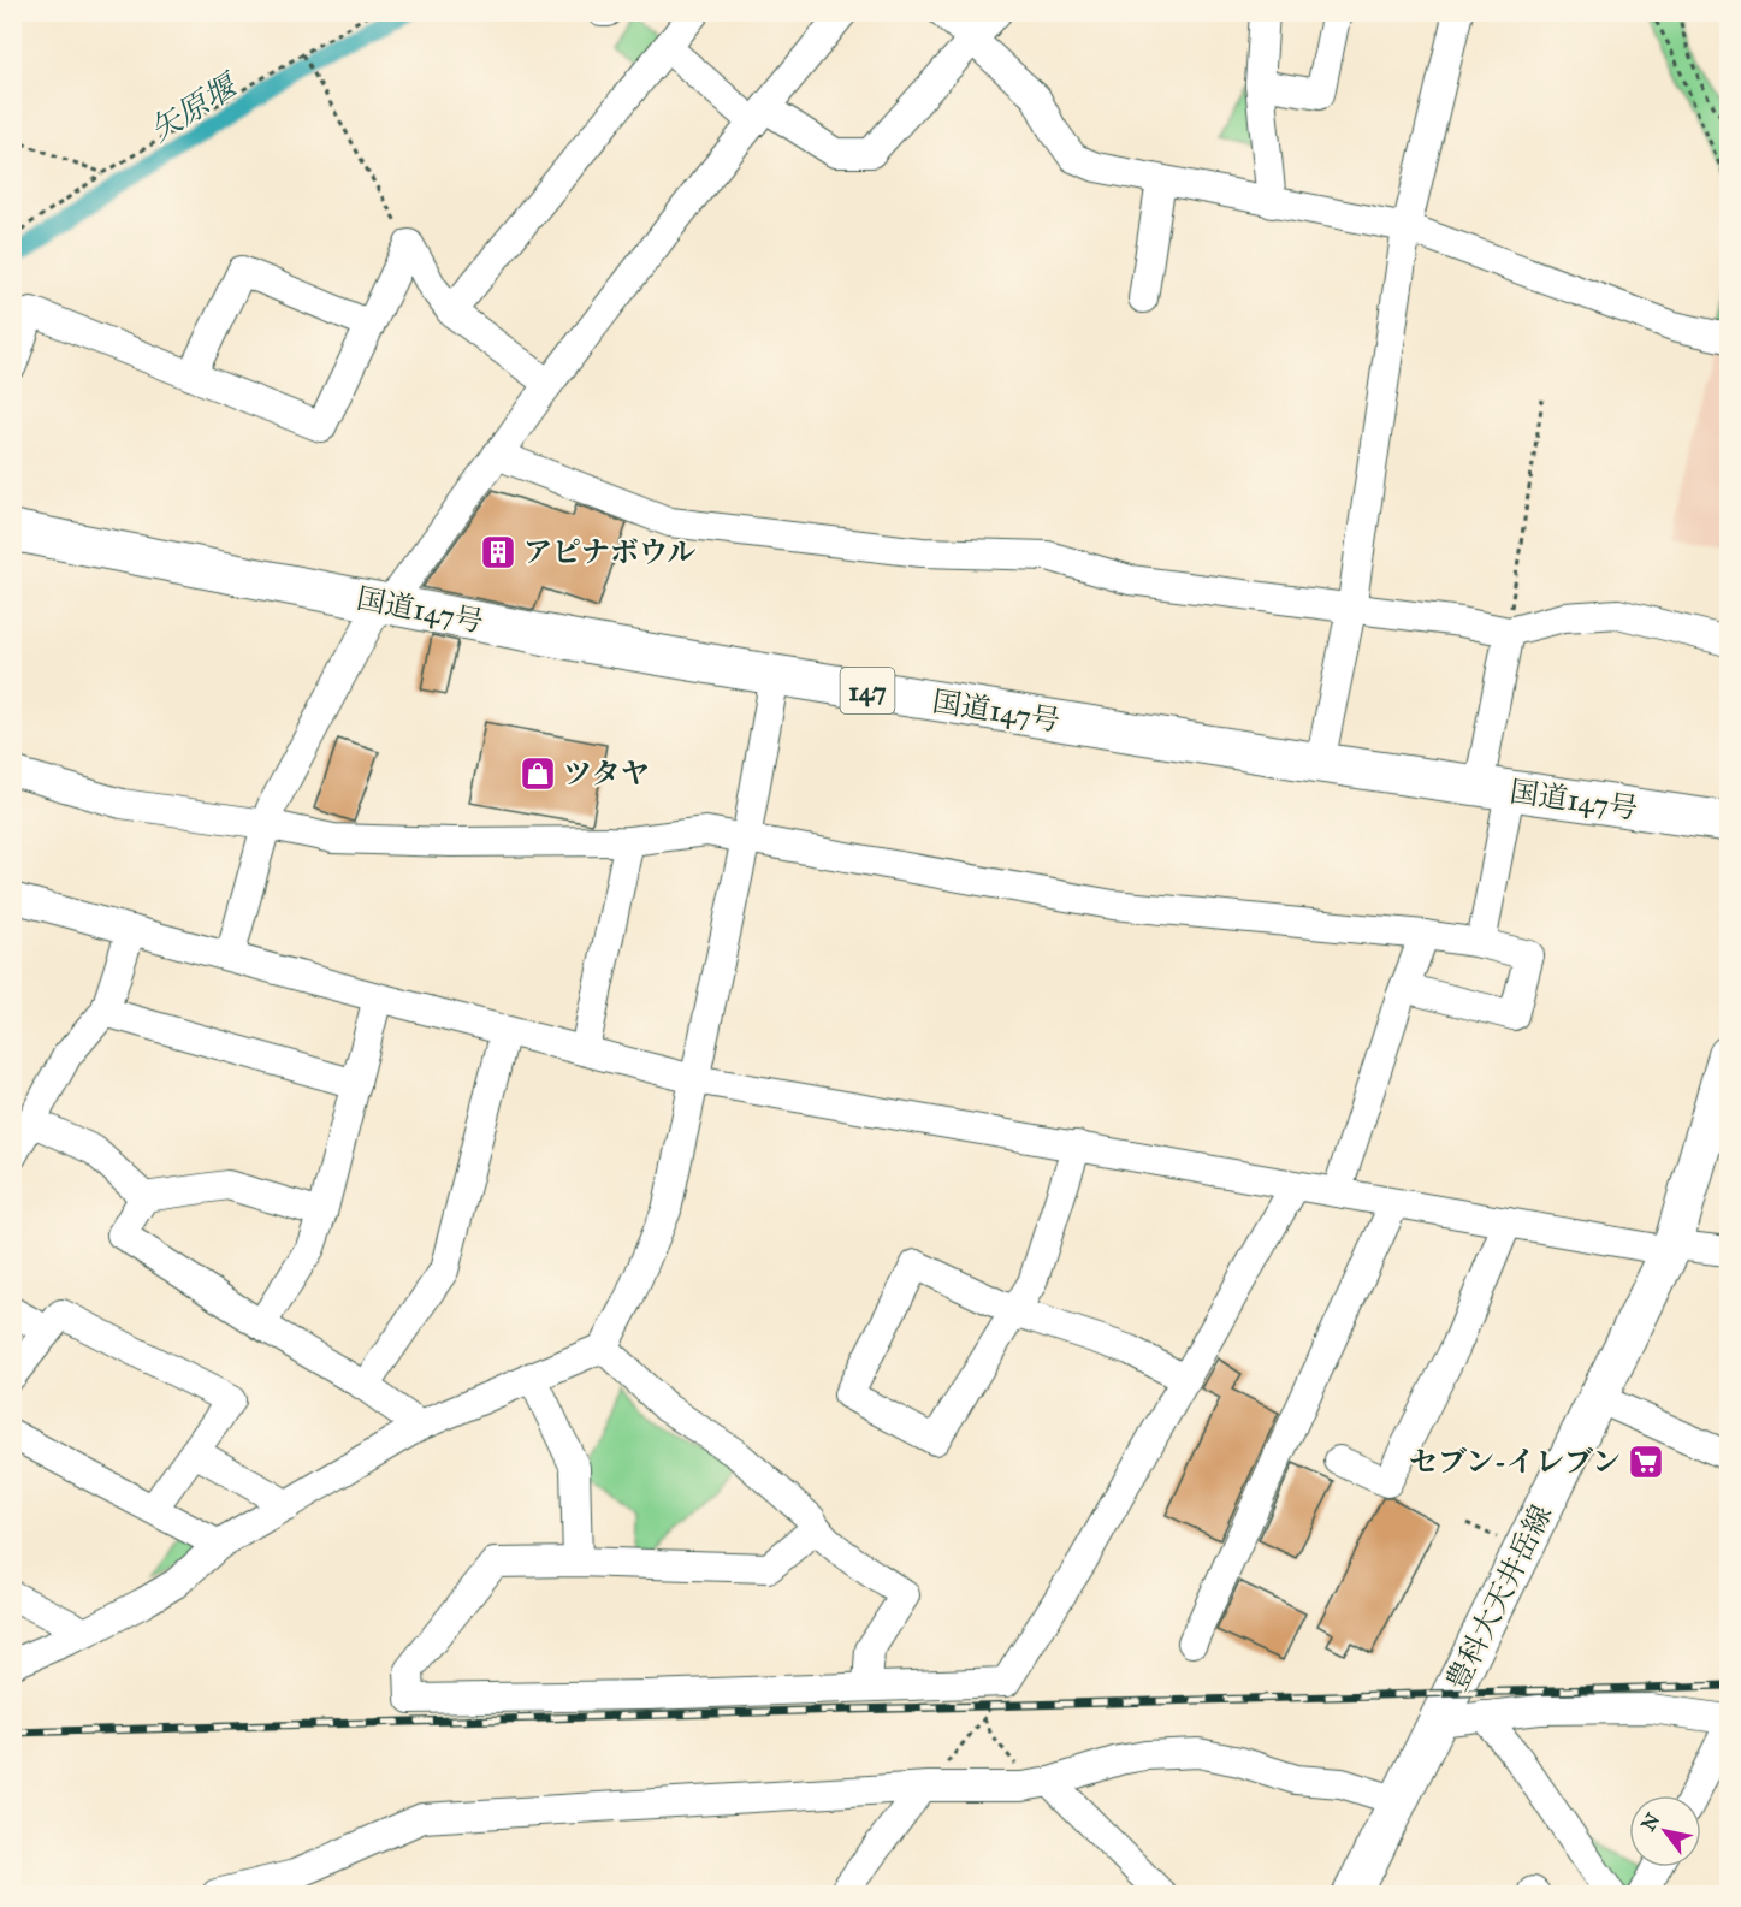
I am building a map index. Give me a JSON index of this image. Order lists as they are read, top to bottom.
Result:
{
  "streets": {
    "highway": ["国道147号", "147"],
    "main road": ["豊科大天井岳線"]
  },
  "water": ["矢原堰"],
  "places": {
    "building": ["アピナボウル"],
    "shop": ["ツタヤ"],
    "supermarket": ["セブン-イレブン"]
  },
  "north": "top left"
}
